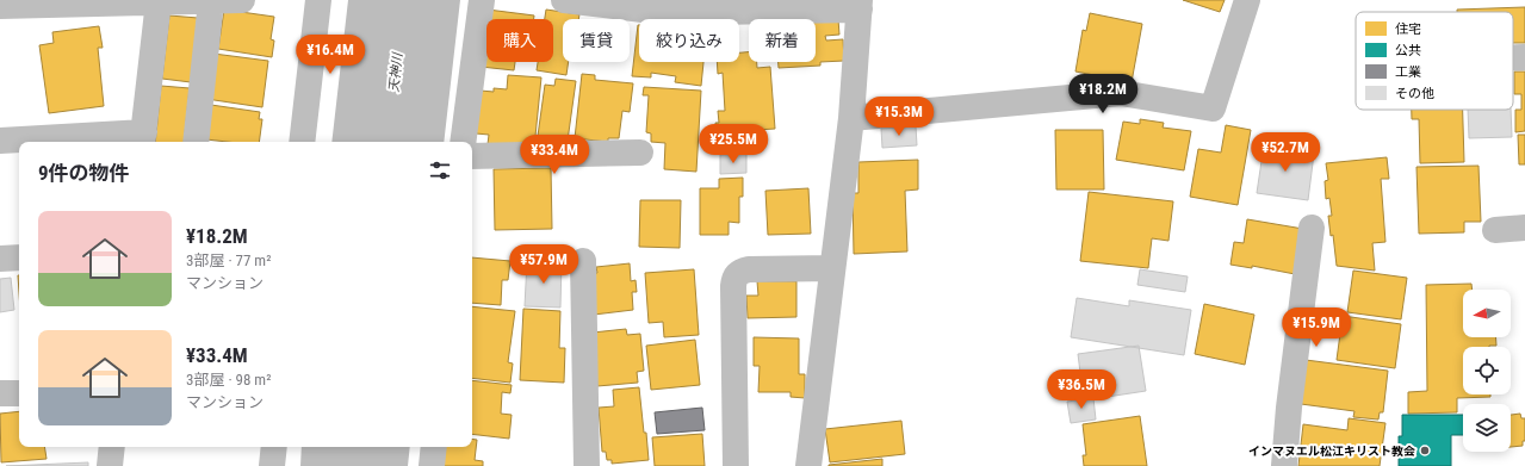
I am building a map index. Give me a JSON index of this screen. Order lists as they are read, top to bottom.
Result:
{
  "water": ["天神川"],
  "places": ["インマヌエル松江キリスト教会"],
  "legend": [
    "住宅",
    "公共",
    "工業",
    "その他"
  ],
  "north": "left",
  "page": {
    "chip": [
      "購入",
      "賃貸",
      "絞り込み",
      "新着"
    ],
    "price": [
      "¥16.4M",
      "¥18.2M",
      "¥15.3M",
      "¥25.5M",
      "¥52.7M",
      "¥33.4M",
      "¥57.9M",
      "¥15.9M",
      "¥36.5M"
    ],
    "heading": "9件の物件",
    "list": [
      {
        "name": "¥18.2M",
        "note": "3部屋 · 77 m² · マンション"
      },
      {
        "name": "¥33.4M",
        "note": "3部屋 · 98 m² · マンション"
      }
    ]
  }
}
